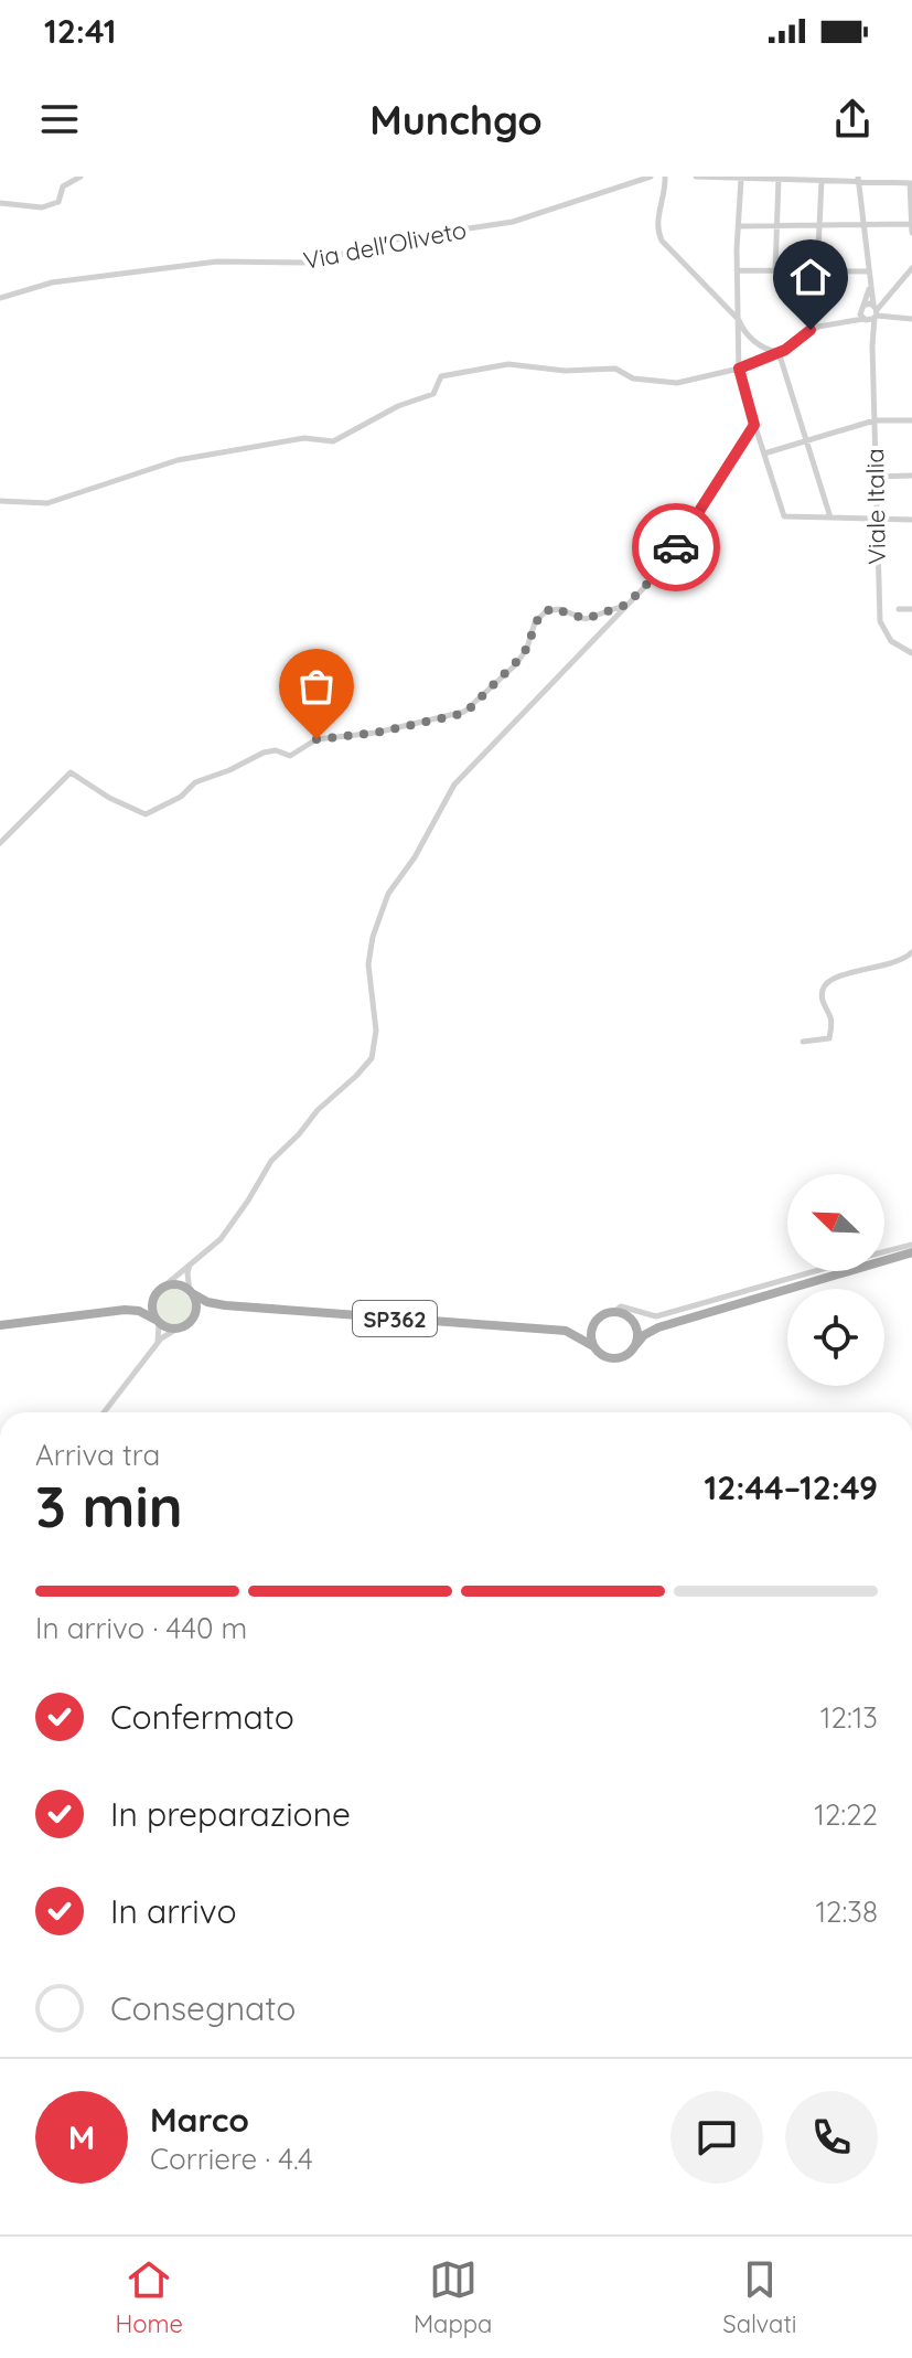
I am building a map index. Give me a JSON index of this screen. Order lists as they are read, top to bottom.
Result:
{
  "streets": {
    "main road": ["SP362"],
    "street": ["Via dell'Oliveto", "Viale Italia"]
  },
  "north": "top left",
  "page": {
    "status": "12:41",
    "header": "Munchgo",
    "heading": ["3 min", "Arriva tra", "12:44–12:49"],
    "panel": ["Marco", "Corriere · 4.4"],
    "bar": "In arrivo · 440 m",
    "list": [
      ["Confermato", "12:13"],
      ["In preparazione", "12:22"],
      ["In arrivo", "12:38"],
      "Consegnato"
    ],
    "round": "M",
    "tabs": ["Home", "Mappa", "Salvati"]
  }
}
